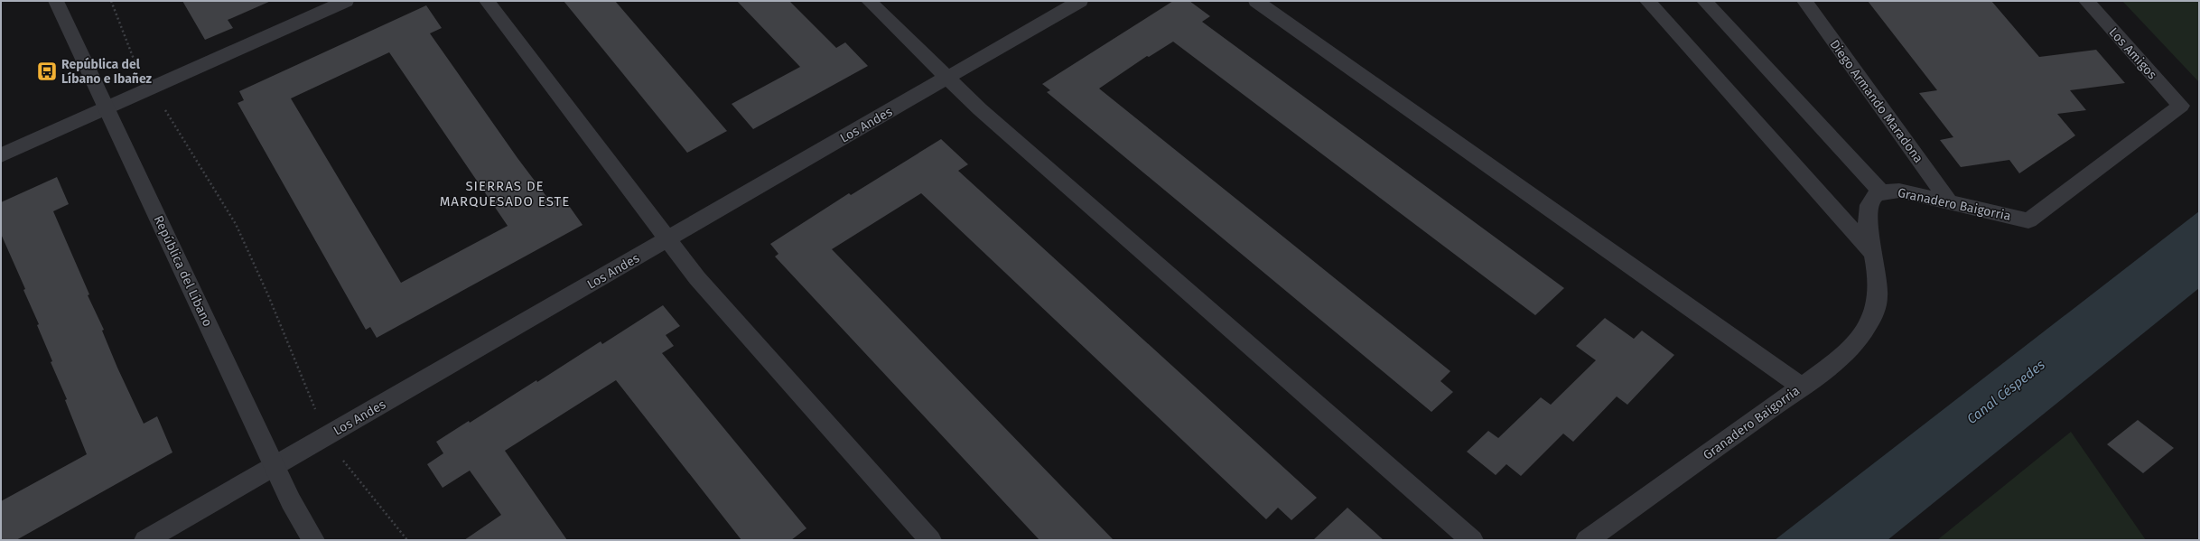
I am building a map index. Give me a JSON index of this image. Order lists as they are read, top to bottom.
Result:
{
  "streets": {
    "street": [
      "Los Amigos",
      "Diego Armando Maradona",
      "Los Andes",
      "Granadero Baigorria",
      "República del Líbano"
    ]
  },
  "crossings": [
    ["Los Amigos", "Granadero Baigorria"],
    ["Diego Armando Maradona", "Granadero Baigorria"],
    ["Los Andes", "República del Líbano"]
  ],
  "districts": ["SIERRAS DE MARQUESADO ESTE"],
  "water": ["Canal Céspedes"],
  "places": {
    "bus stop": ["República del Líbano e Ibañez"]
  }
}
